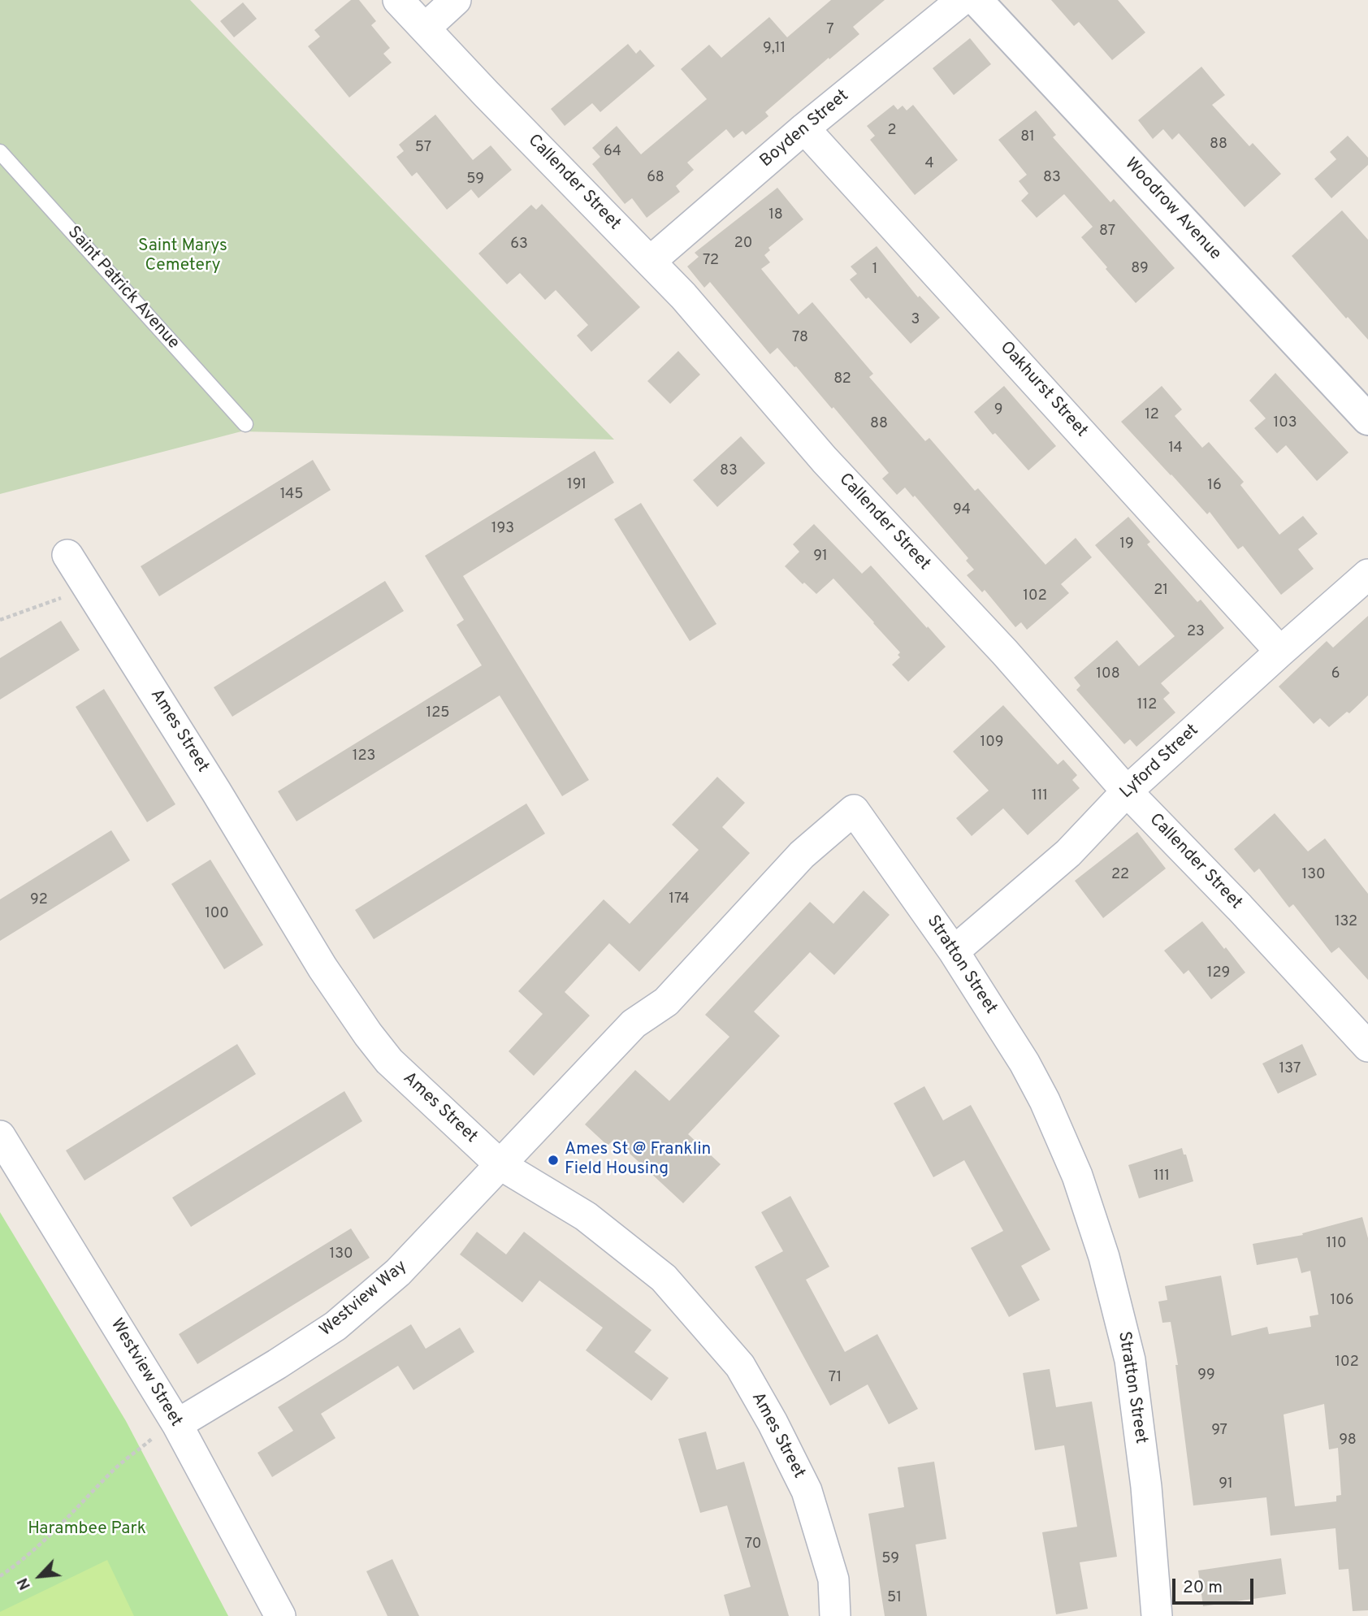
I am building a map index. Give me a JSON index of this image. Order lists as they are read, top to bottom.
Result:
{
  "streets": {
    "street": [
      "Boyden Street",
      "Callender Street",
      "Woodrow Avenue",
      "Oakhurst Street",
      "Ames Street",
      "Lyford Street",
      "Stratton Street",
      "Westview Way",
      "Westview Street"
    ],
    "lane": ["Saint Patrick Avenue"]
  },
  "crossings": [
    ["Boyden Street", "Callender Street"],
    ["Boyden Street", "Oakhurst Street"],
    ["Callender Street", "Lyford Street"],
    ["Oakhurst Street", "Lyford Street"],
    ["Ames Street", "Stratton Street"],
    ["Ames Street", "Westview Way"],
    ["Lyford Street", "Stratton Street"],
    ["Stratton Street", "Westview Way"],
    ["Westview Way", "Westview Street"]
  ],
  "parks": ["Saint Marys Cemetery", "Harambee Park"],
  "places": ["Ames St @ Franklin Field Housing"],
  "house_numbers": [
    "7",
    "9,11",
    "2",
    "81",
    "88",
    "57",
    "64",
    "4",
    "68",
    "83",
    "59",
    "18",
    "87",
    "20",
    "63",
    "72",
    "89",
    "1",
    "3",
    "78",
    "82",
    "9",
    "12",
    "103",
    "88",
    "14",
    "83",
    "191",
    "16",
    "145",
    "94",
    "193",
    "19",
    "91",
    "21",
    "102",
    "23",
    "108",
    "6",
    "112",
    "125",
    "109",
    "123",
    "111",
    "22",
    "130",
    "174",
    "92",
    "100",
    "132",
    "129",
    "137",
    "111",
    "110",
    "130",
    "106",
    "102",
    "99",
    "71",
    "97",
    "98",
    "91",
    "70",
    "59",
    "51"
  ],
  "scale_bar": "20 m",
  "north": "bottom left"
}
